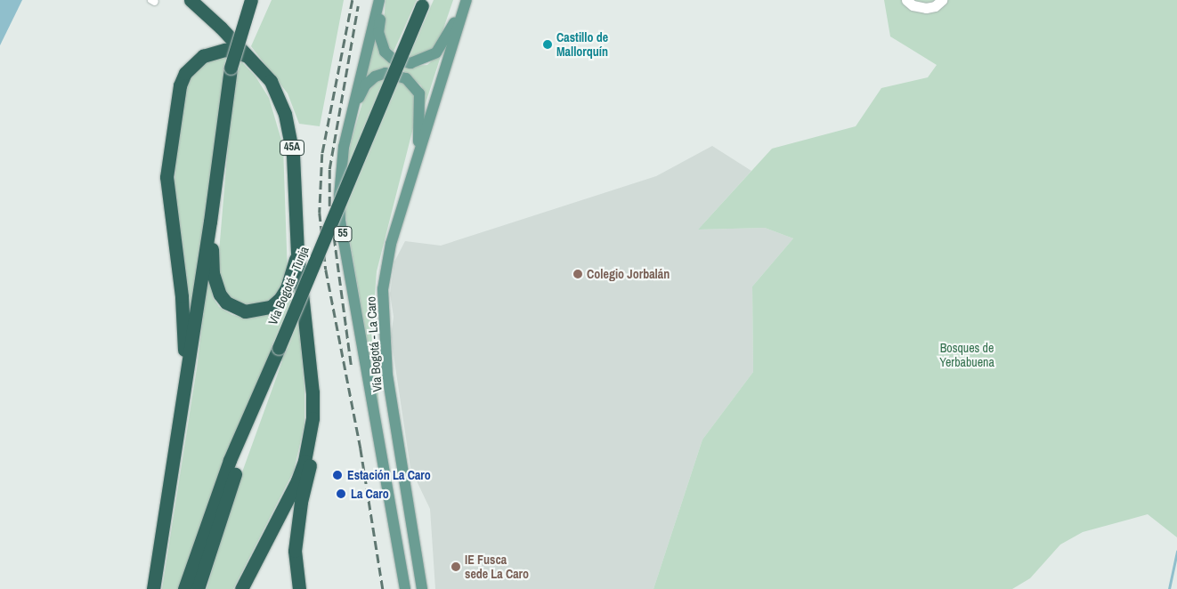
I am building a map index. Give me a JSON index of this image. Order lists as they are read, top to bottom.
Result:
{
  "streets": {
    "highway": ["45A", "55", "Vía Bogotá - Tunja"],
    "main road": ["Vía Bogotá - La Caro"]
  },
  "crossings": [
    ["55", "Vía Bogotá - Tunja"]
  ],
  "parks": ["Bosques de Yerbabuena"],
  "places": [
    "Castillo de Mallorquín",
    "Colegio Jorbalán",
    "Estación La Caro",
    "La Caro",
    "IE Fusca sede La Caro"
  ]
}
